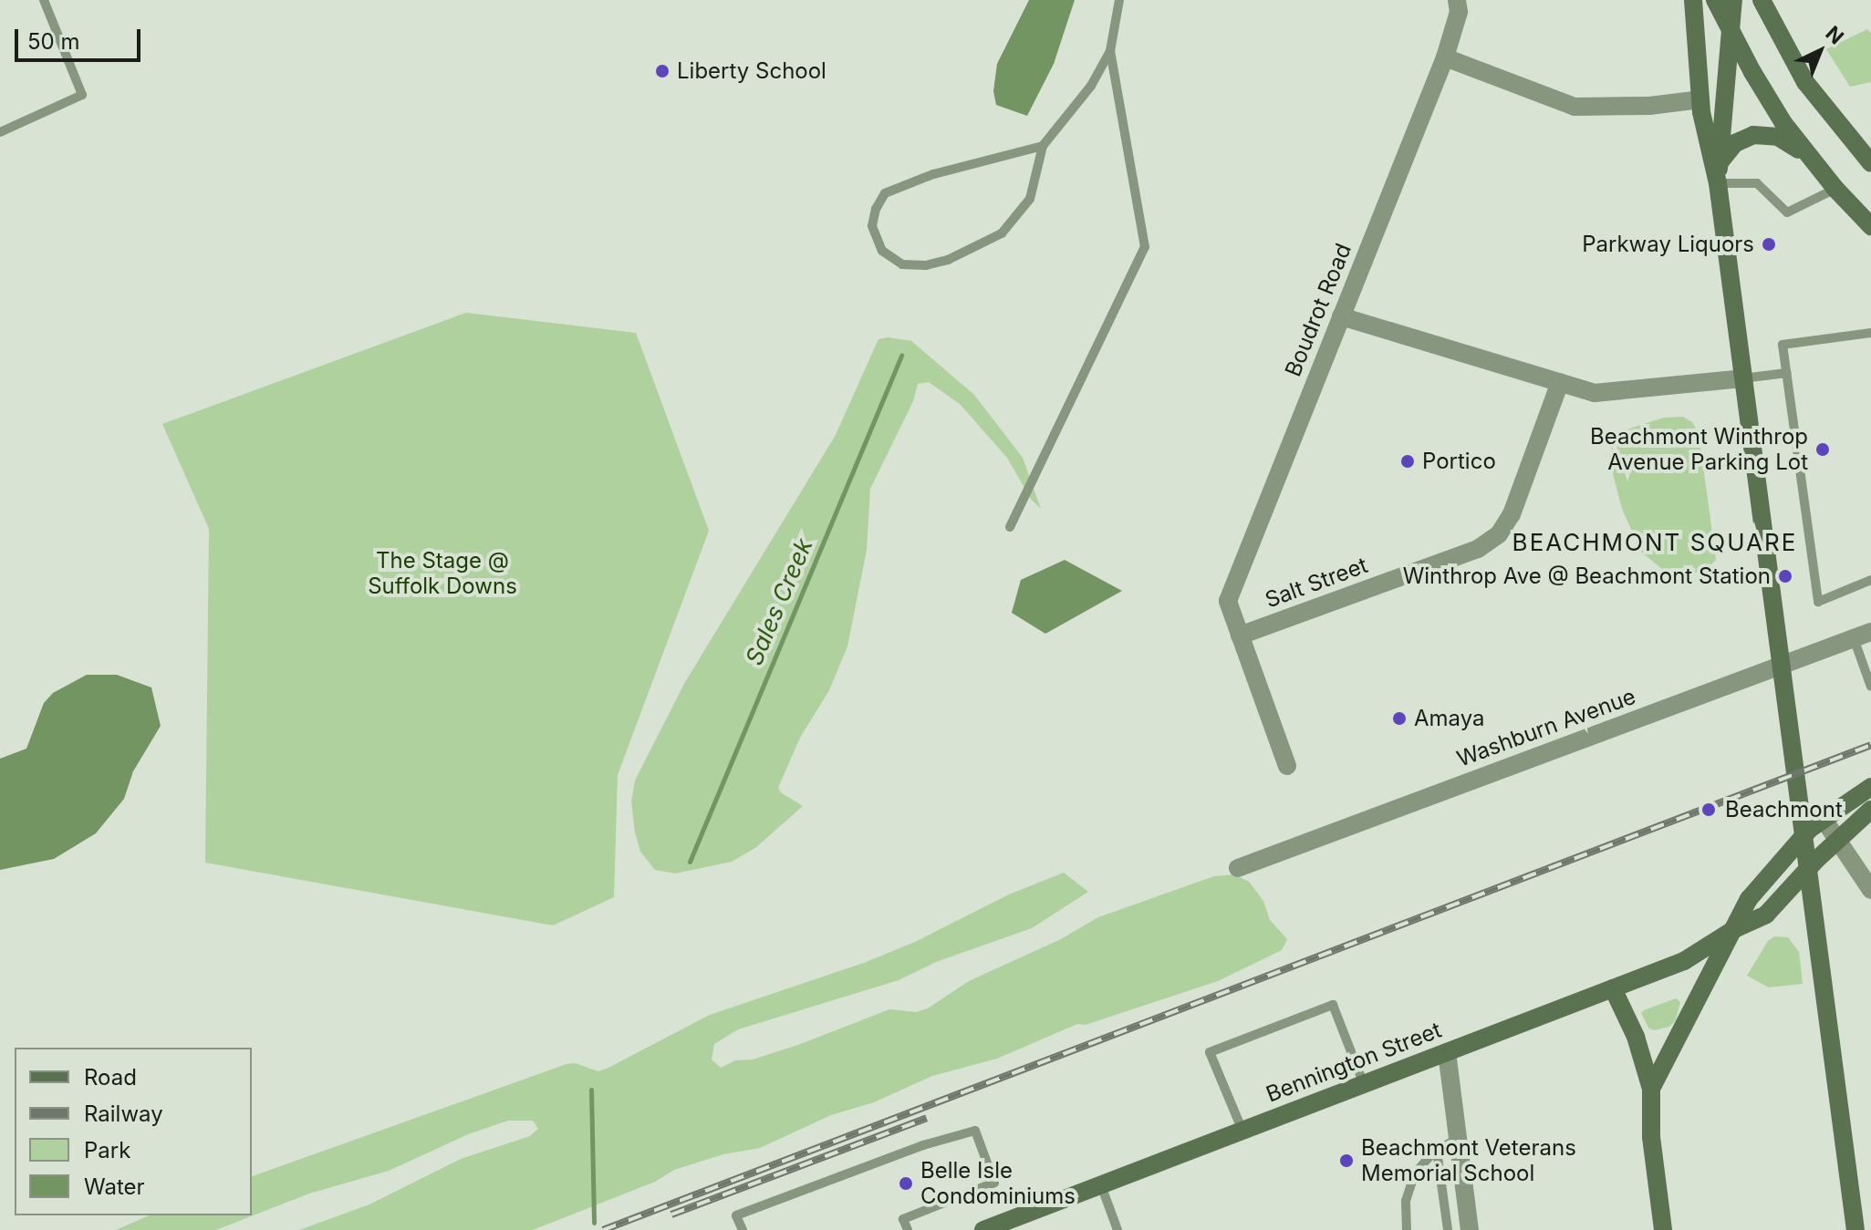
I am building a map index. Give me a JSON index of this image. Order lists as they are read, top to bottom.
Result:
{
  "streets": {
    "main road": ["Bennington Street"],
    "street": ["Boudrot Road", "Salt Street", "Washburn Avenue"]
  },
  "crossings": [
    ["Boudrot Road", "Salt Street"]
  ],
  "districts": ["BEACHMONT SQUARE"],
  "water": ["Sales Creek"],
  "parks": ["The Stage @ Suffolk Downs"],
  "places": [
    "Liberty School",
    "Parkway Liquors",
    "Beachmont Winthrop Avenue Parking Lot",
    "Portico",
    "Winthrop Ave @ Beachmont Station",
    "Amaya",
    "Beachmont",
    "Beachmont Veterans Memorial School",
    "Belle Isle Condominiums"
  ],
  "legend": [
    "Road",
    "Railway",
    "Park",
    "Water"
  ],
  "scale_bar": "50 m",
  "north": "top right"
}
